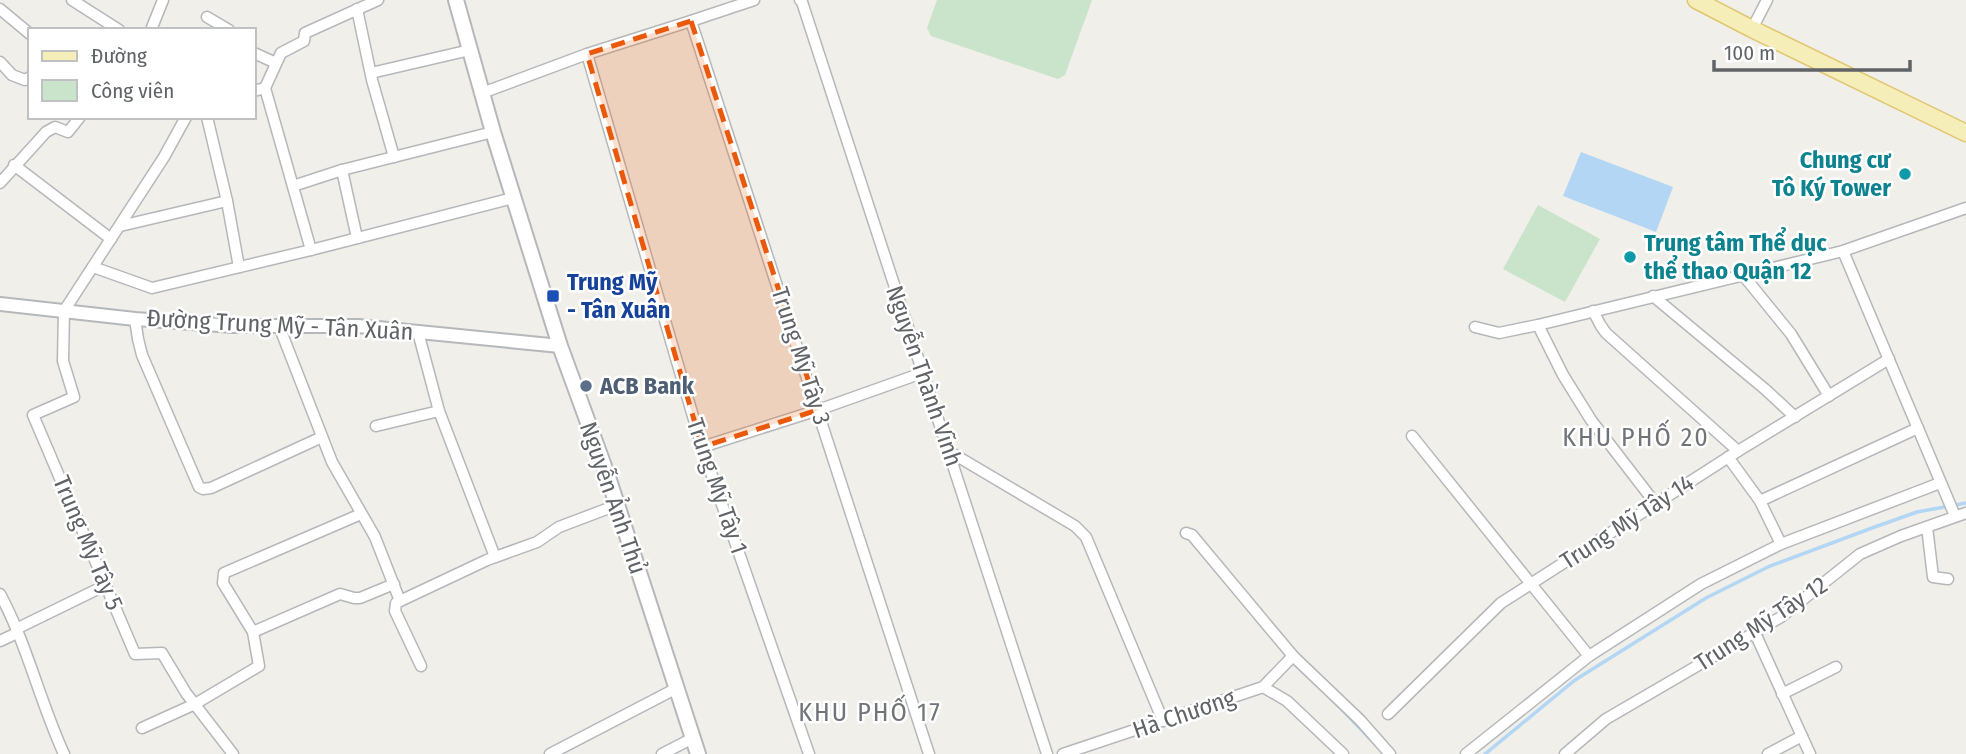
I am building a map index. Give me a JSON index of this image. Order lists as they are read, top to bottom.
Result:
{
  "streets": {
    "main road": ["Nguyễn Ảnh Thủ"],
    "street": [
      "Đường Trung Mỹ - Tân Xuân",
      "Trung Mỹ Tây 3",
      "Nguyễn Thành Vĩnh",
      "Trung Mỹ Tây 1",
      "Trung Mỹ Tây 14",
      "Trung Mỹ Tây 5",
      "Trung Mỹ Tây 12",
      "Hà Chương"
    ]
  },
  "crossings": [
    ["Đường Trung Mỹ - Tân Xuân", "Nguyễn Ảnh Thủ"],
    ["Đường Trung Mỹ - Tân Xuân", "Trung Mỹ Tây 5"]
  ],
  "districts": ["KHU PHỐ 20", "KHU PHỐ 17"],
  "places": {
    "other": ["Chung cư Tô Ký Tower", "Trung tâm Thể dục thể thao Quận 12", "ACB Bank"],
    "transit": ["Trung Mỹ - Tân Xuân"]
  },
  "legend": ["Đường", "Công viên"],
  "scale_bar": "100 m"
}
